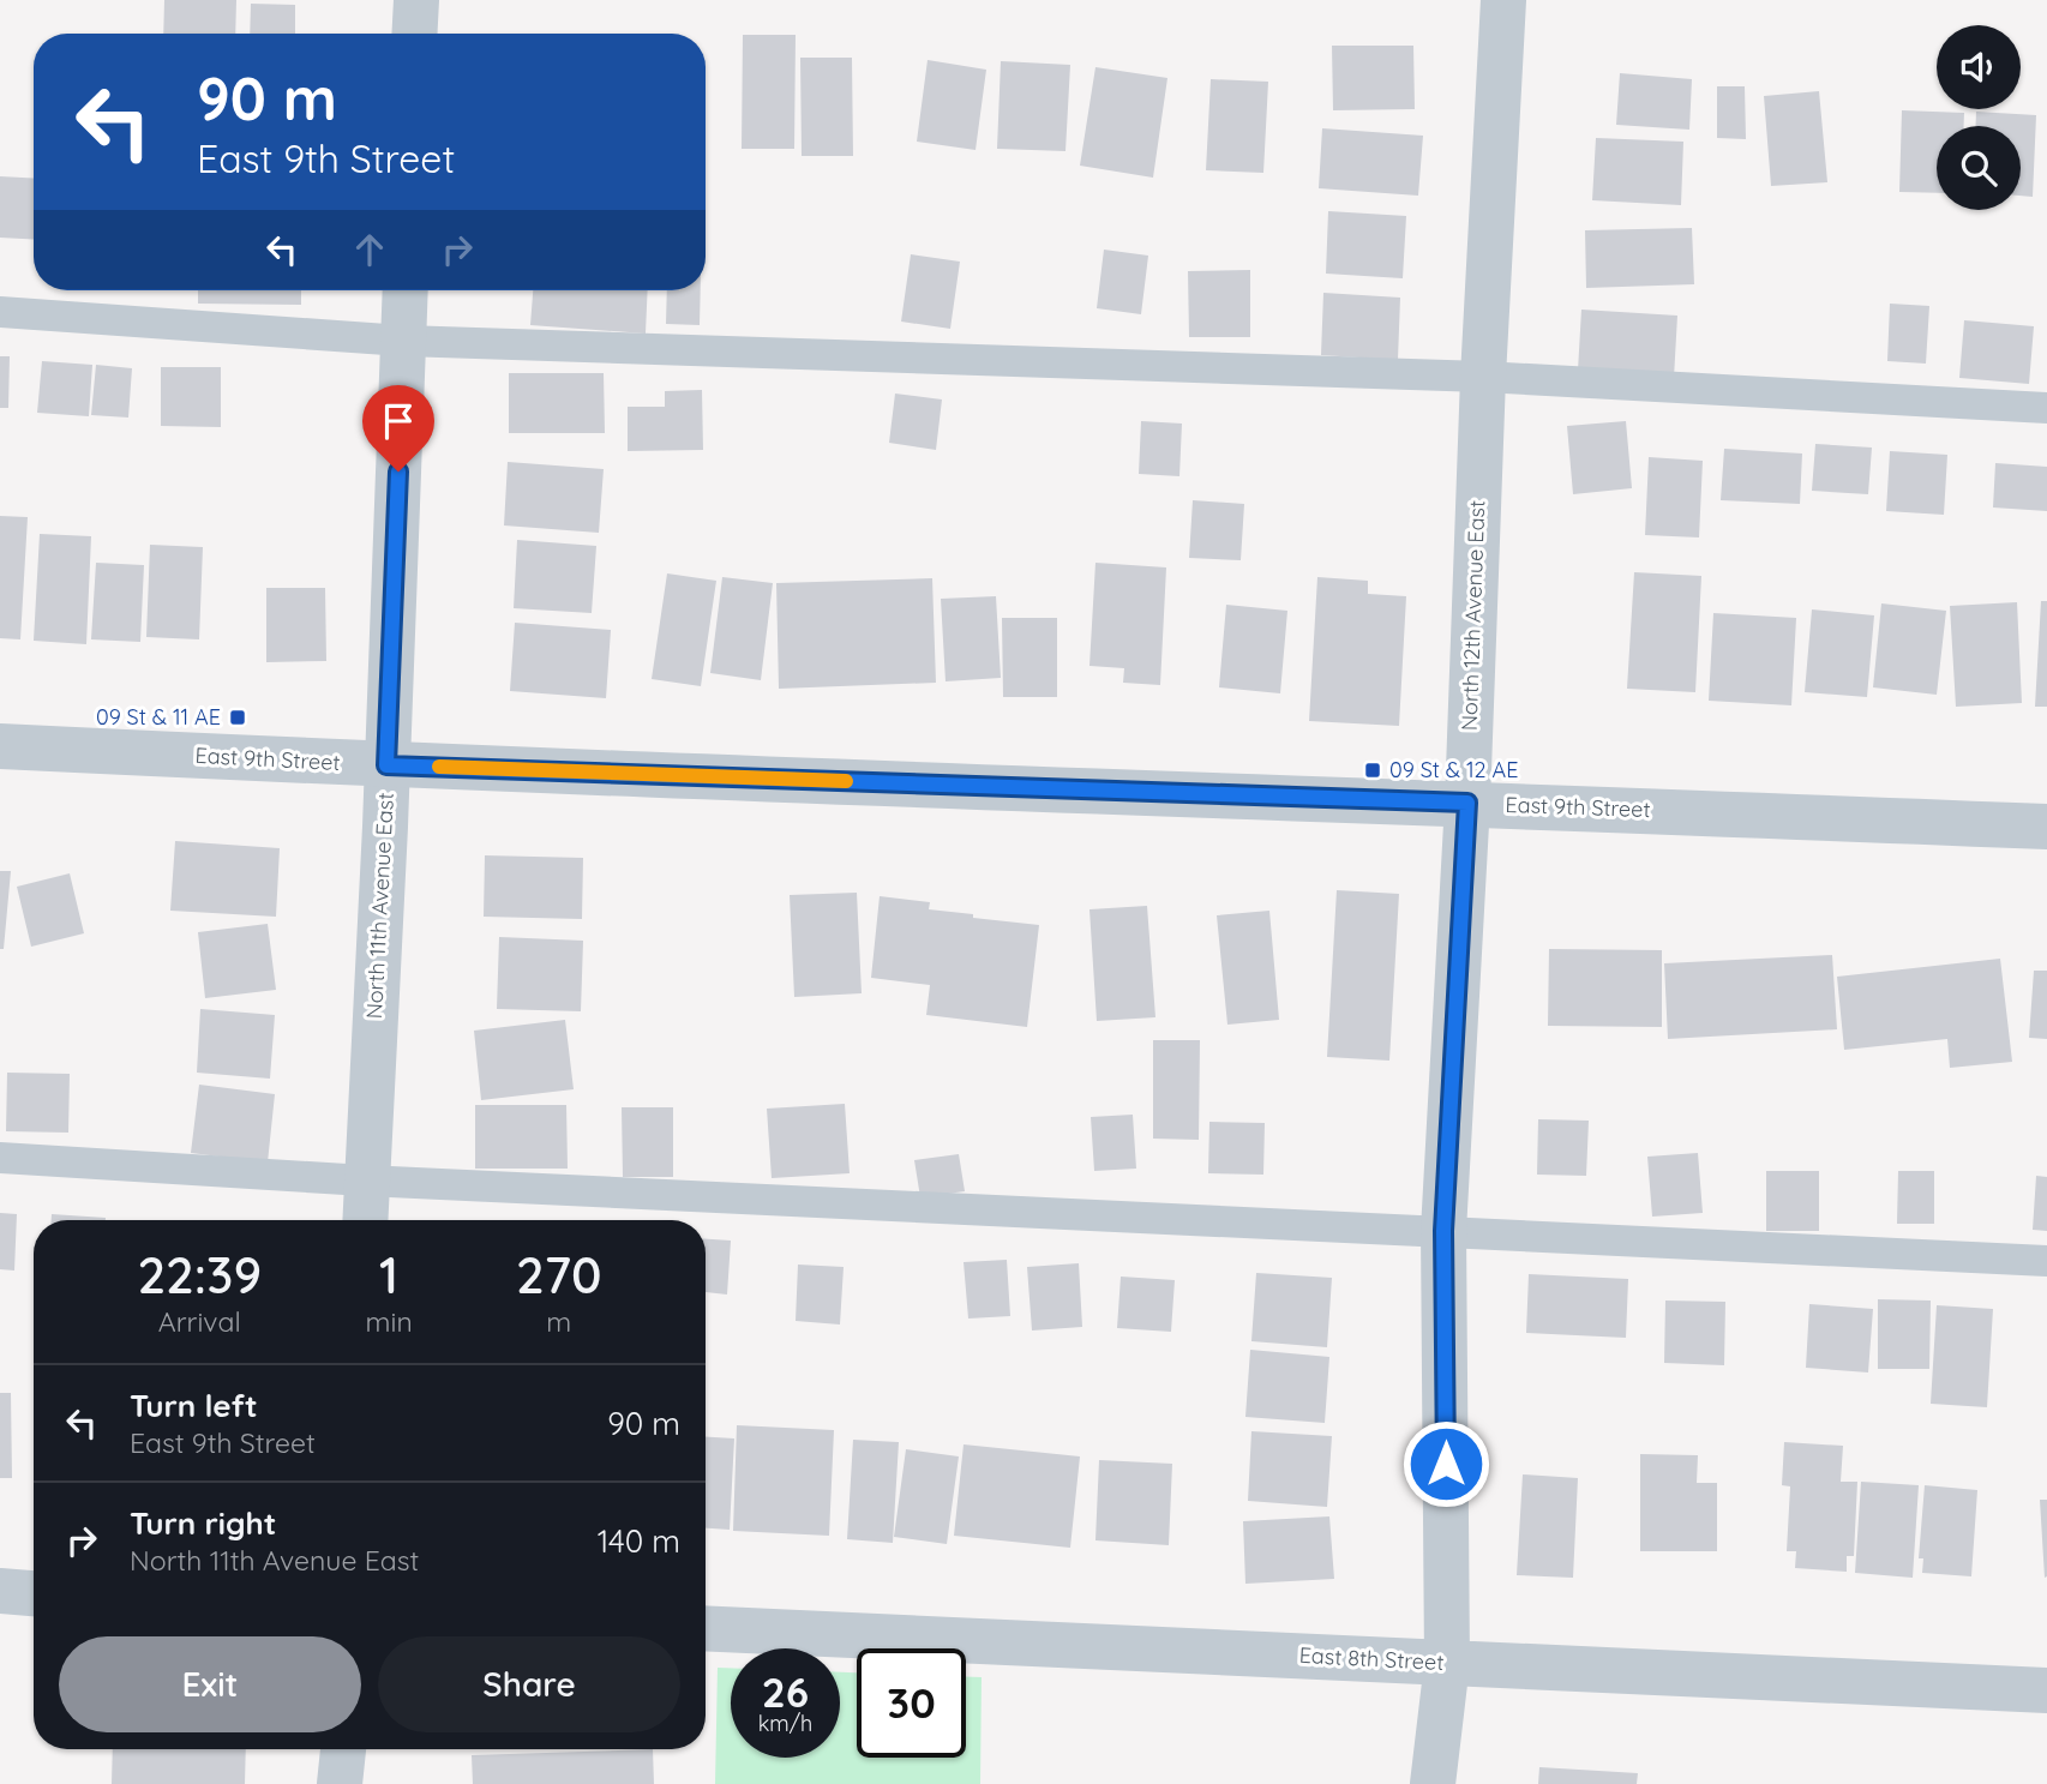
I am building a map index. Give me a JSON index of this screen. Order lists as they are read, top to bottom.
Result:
{
  "streets": {
    "street": [
      "North 12th Avenue East",
      "East 9th Street",
      "North 11th Avenue East",
      "East 8th Street"
    ]
  },
  "crossings": [
    ["North 12th Avenue East", "East 9th Street"],
    ["North 12th Avenue East", "East 8th Street"],
    ["East 9th Street", "North 11th Avenue East"]
  ],
  "places": {
    "transit": ["09 St & 11 AE", "09 St & 12 AE"]
  },
  "page": {
    "turn": ["90 m", "East 9th Street"],
    "eta": [
      "22:39",
      "Arrival",
      "1",
      "min",
      "270",
      "m"
    ],
    "list": [
      {
        "name": "Turn left",
        "note": "East 9th Street",
        "value": "90 m"
      },
      {
        "name": "Turn right",
        "note": "North 11th Avenue East",
        "value": "140 m"
      }
    ],
    "buttons": ["Exit", "Share"],
    "speed": "26 km/h",
    "limit": "30"
  }
}
